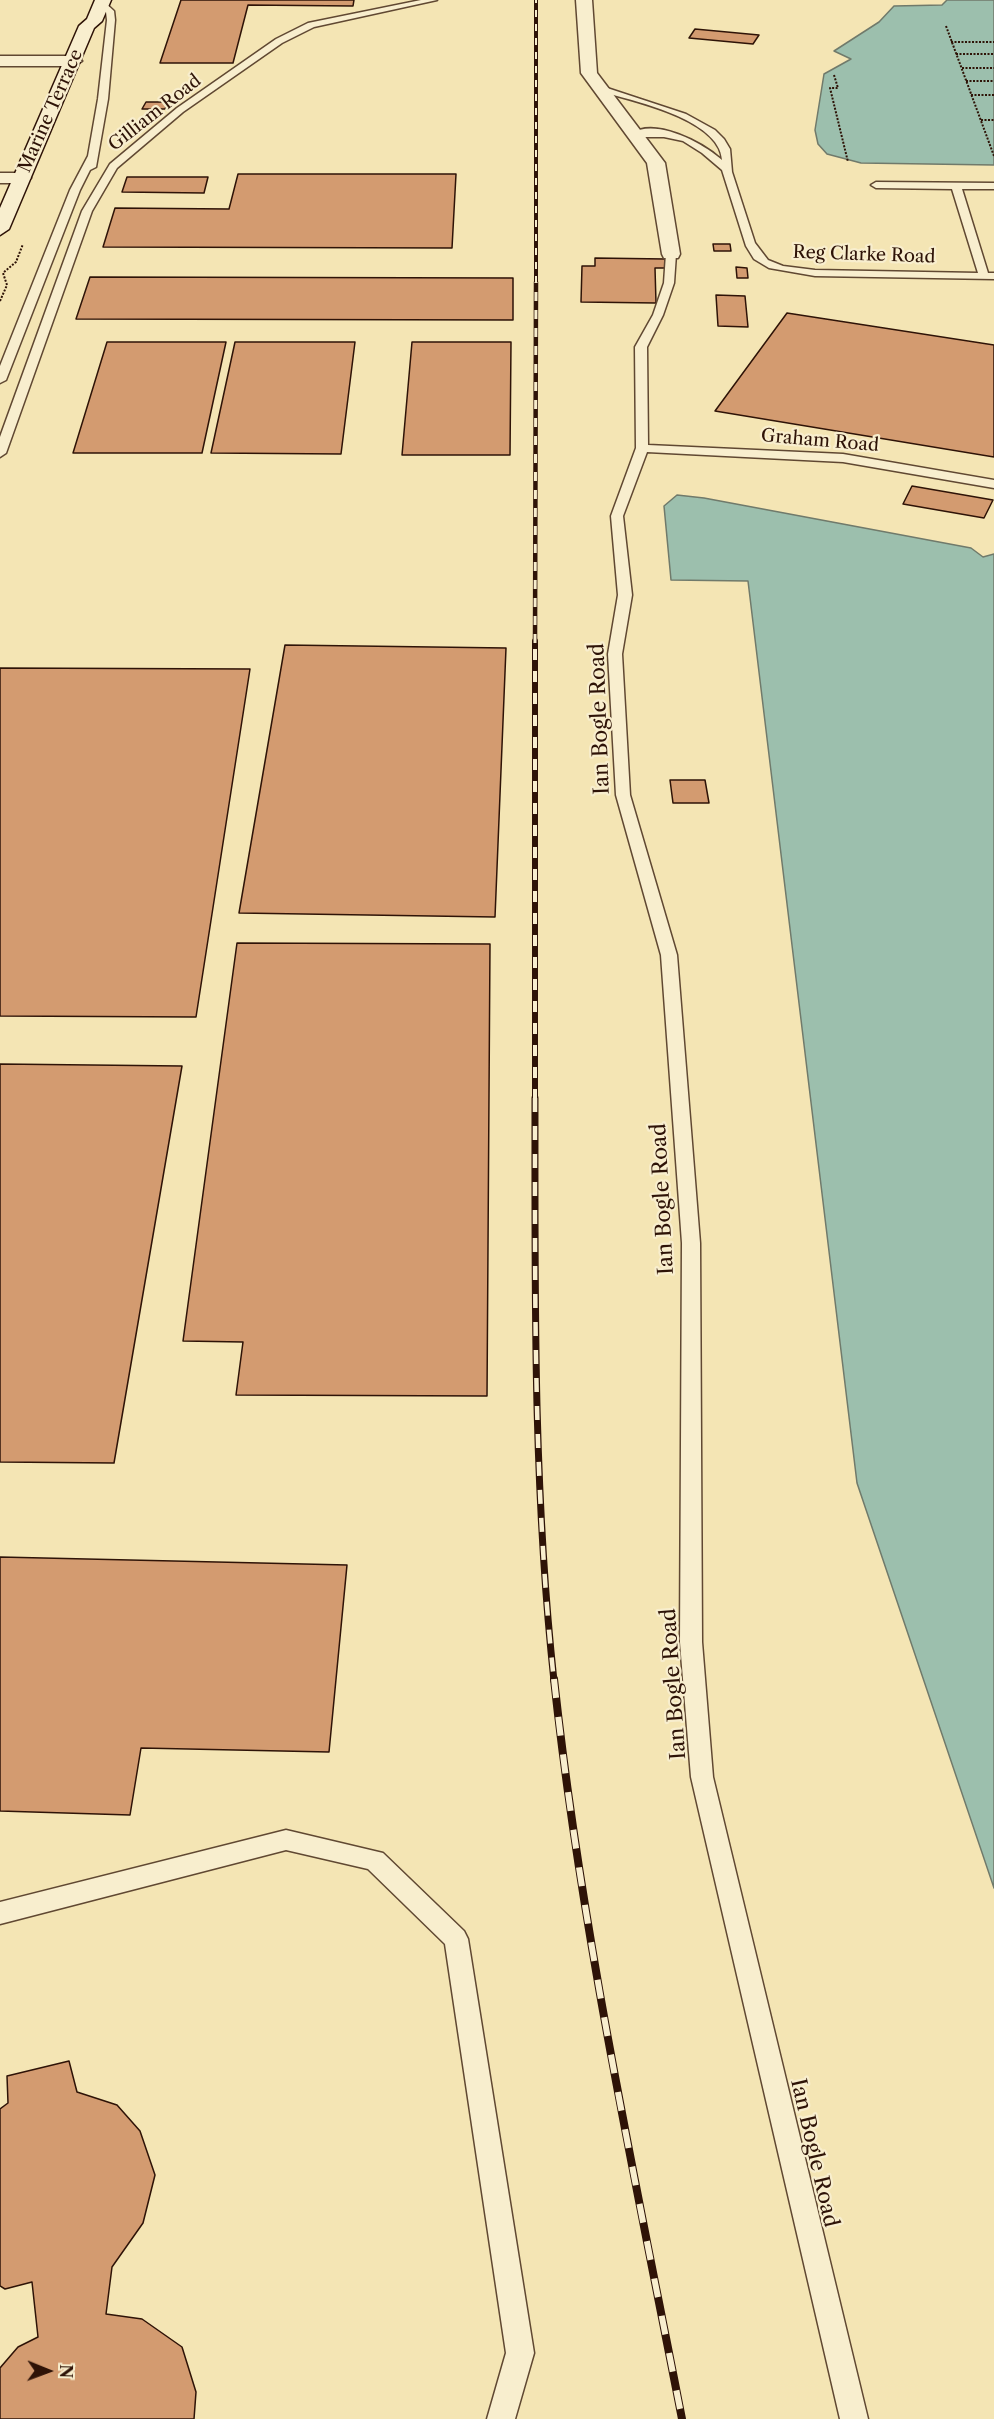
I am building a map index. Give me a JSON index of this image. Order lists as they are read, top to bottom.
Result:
{
  "streets": {
    "street": ["Marine Terrace", "Ian Bogle Road"],
    "lane": ["Gilliam Road", "Reg Clarke Road", "Graham Road"]
  },
  "crossings": [
    ["Reg Clarke Road", "Ian Bogle Road"],
    ["Graham Road", "Ian Bogle Road"]
  ],
  "north": "right"
}
